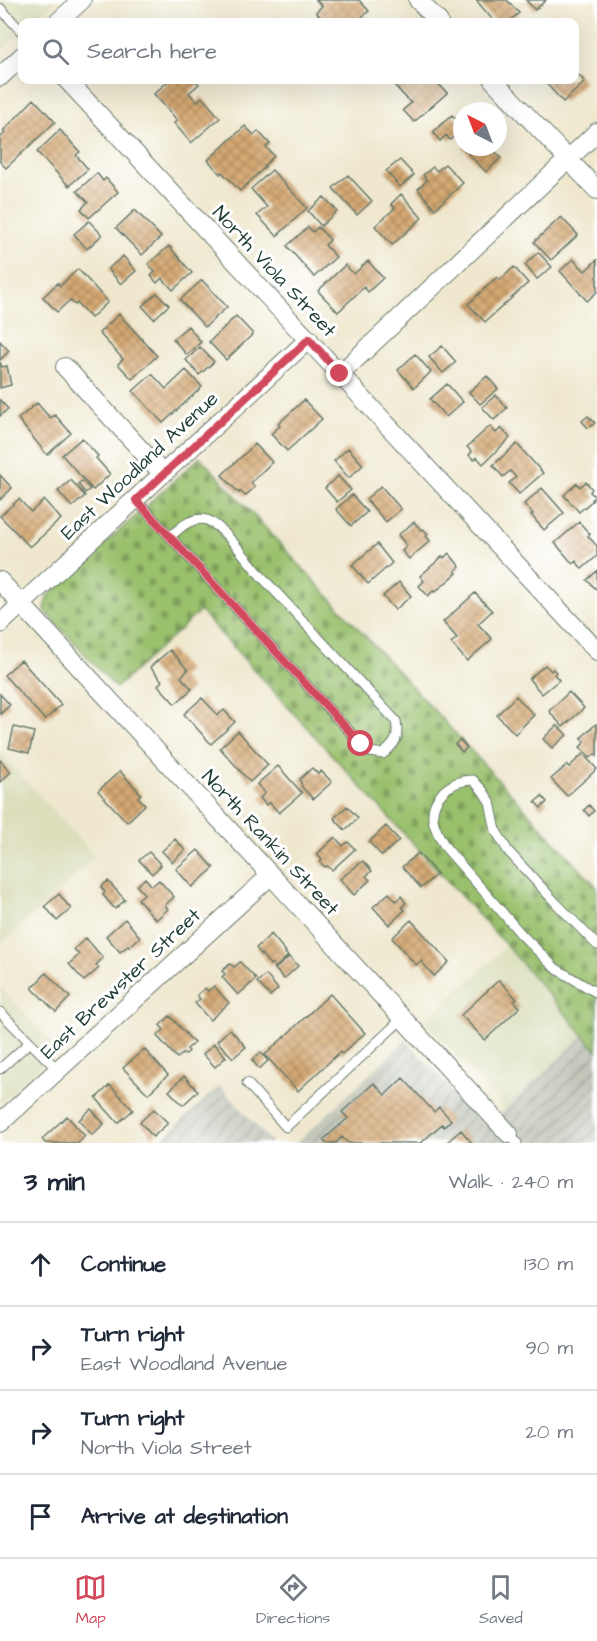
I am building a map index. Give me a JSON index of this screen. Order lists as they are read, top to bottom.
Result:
{
  "streets": {
    "street": [
      "North Viola Street",
      "East Woodland Avenue",
      "North Rankin Street",
      "East Brewster Street"
    ]
  },
  "crossings": [
    ["North Viola Street", "East Woodland Avenue"],
    ["East Woodland Avenue", "North Rankin Street"],
    ["North Rankin Street", "East Brewster Street"]
  ],
  "north": "top left",
  "page": {
    "search": "Search here",
    "heading": ["3 min", "Walk · 240 m"],
    "list": [
      ["Continue", "130 m"],
      ["Turn right", "East Woodland Avenue", "90 m"],
      ["Turn right", "North Viola Street", "20 m"],
      "Arrive at destination"
    ],
    "nav": ["Map", "Directions", "Saved"]
  }
}
